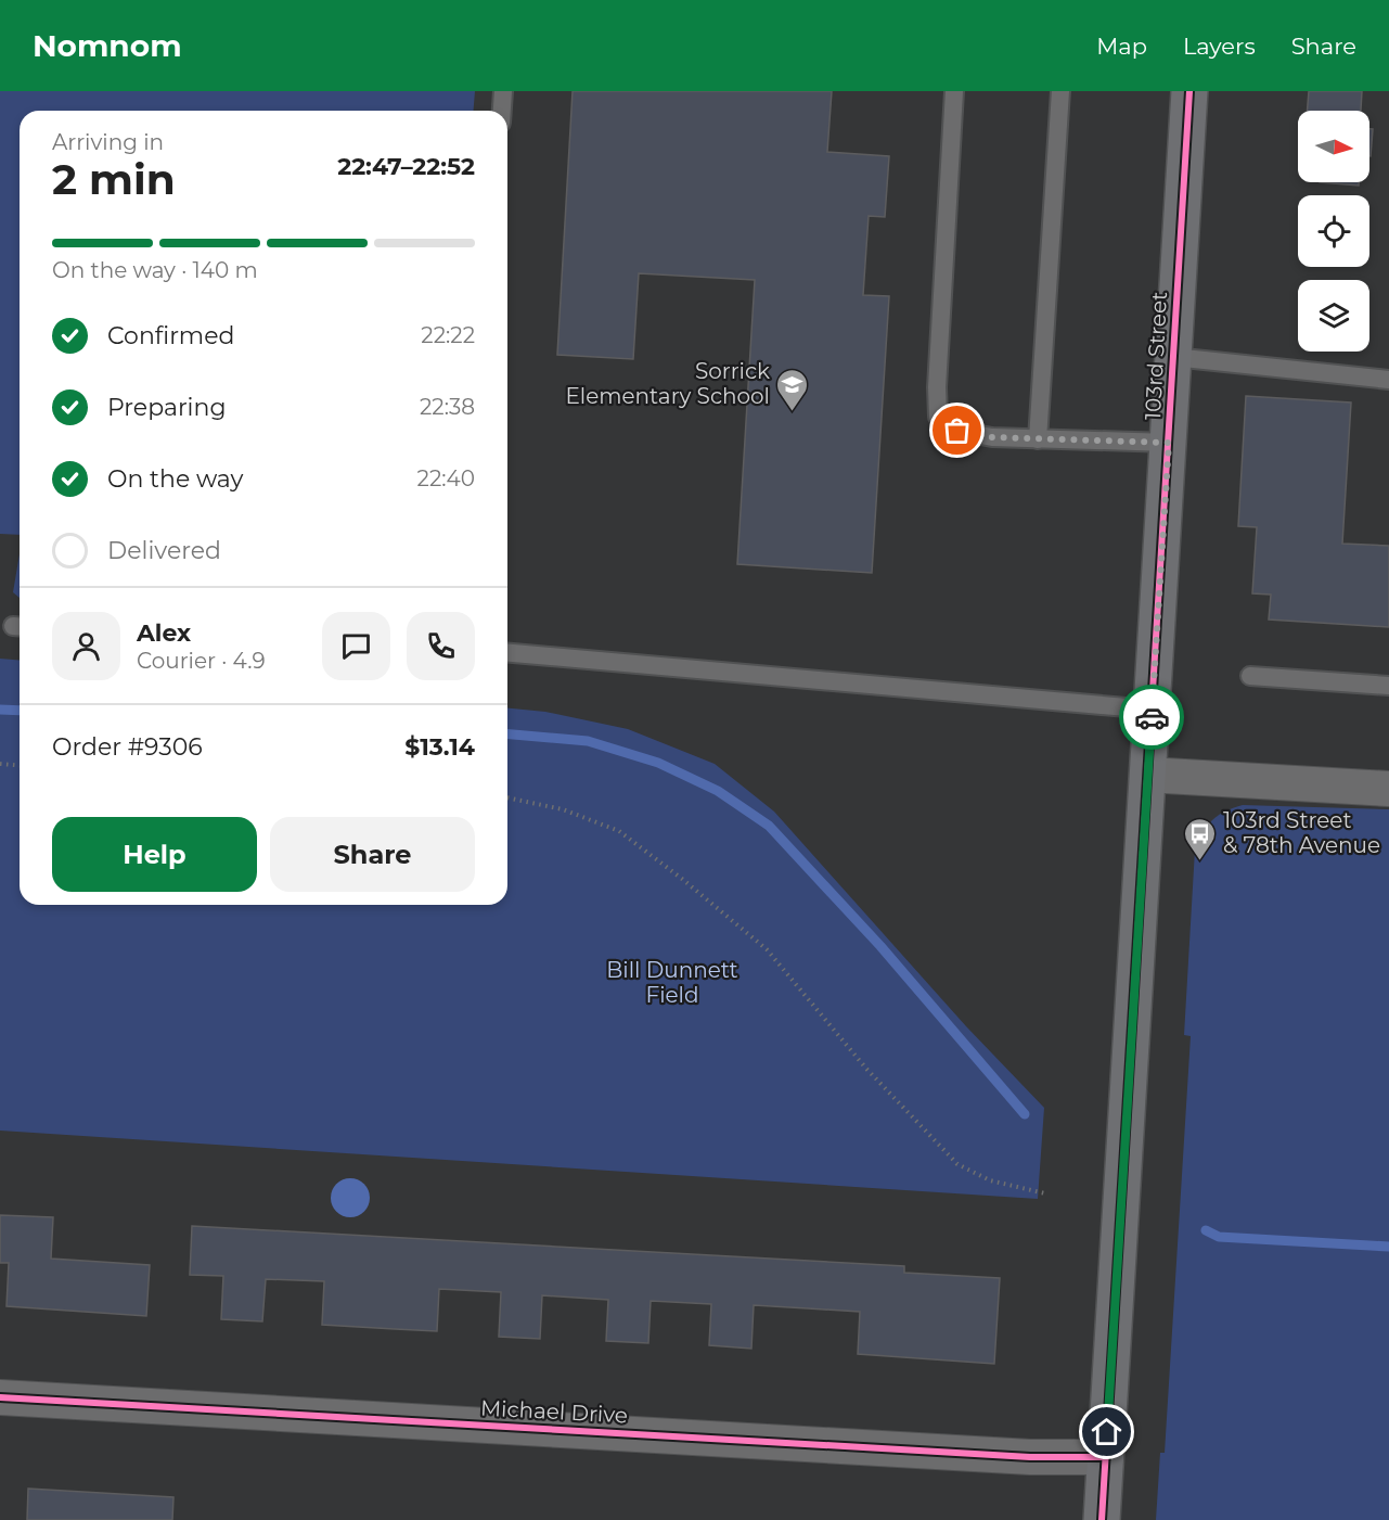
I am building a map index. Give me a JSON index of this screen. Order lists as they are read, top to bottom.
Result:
{
  "streets": {
    "street": ["103rd Street", "Michael Drive"]
  },
  "crossings": [
    ["103rd Street", "Michael Drive"]
  ],
  "parks": ["Bill Dunnett Field"],
  "places": {
    "school or university": ["Sorrick Elementary School"],
    "bus stop": ["103rd Street & 78th Avenue"]
  },
  "north": "right",
  "page": {
    "header": "Nomnom",
    "nav": ["Map", "Layers", "Share"],
    "heading": ["2 min", "Arriving in", "22:47–22:52"],
    "panel": [
      "Alex",
      "Courier · 4.9",
      "Order #9306",
      "$13.14"
    ],
    "bar": "On the way · 140 m",
    "list": [
      ["Confirmed", "22:22"],
      ["Preparing", "22:38"],
      ["On the way", "22:40"],
      "Delivered"
    ],
    "buttons": ["Help", "Share"]
  }
}
